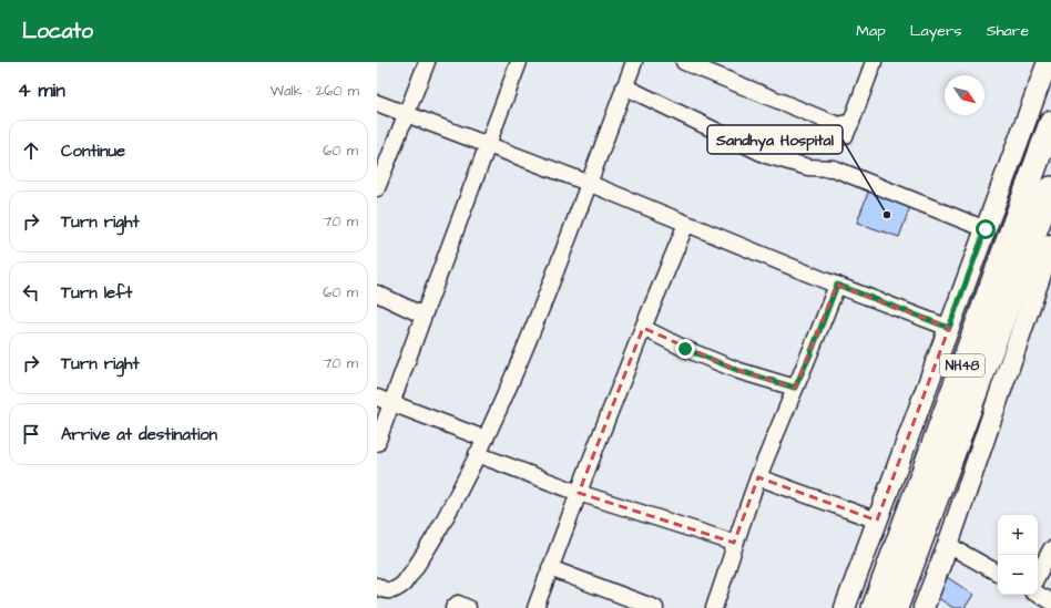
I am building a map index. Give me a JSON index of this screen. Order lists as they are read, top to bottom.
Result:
{
  "streets": {
    "highway": ["NH48"]
  },
  "places": ["Sandhya Hospital"],
  "north": "bottom right",
  "page": {
    "header": "Locato",
    "nav": ["Map", "Layers", "Share"],
    "heading": ["4 min", "Walk · 260 m"],
    "list": [
      ["Continue", "60 m"],
      ["Turn right", "70 m"],
      ["Turn left", "60 m"],
      ["Turn right", "70 m"],
      "Arrive at destination"
    ],
    "map_buttons": ["+", "−"]
  }
}
